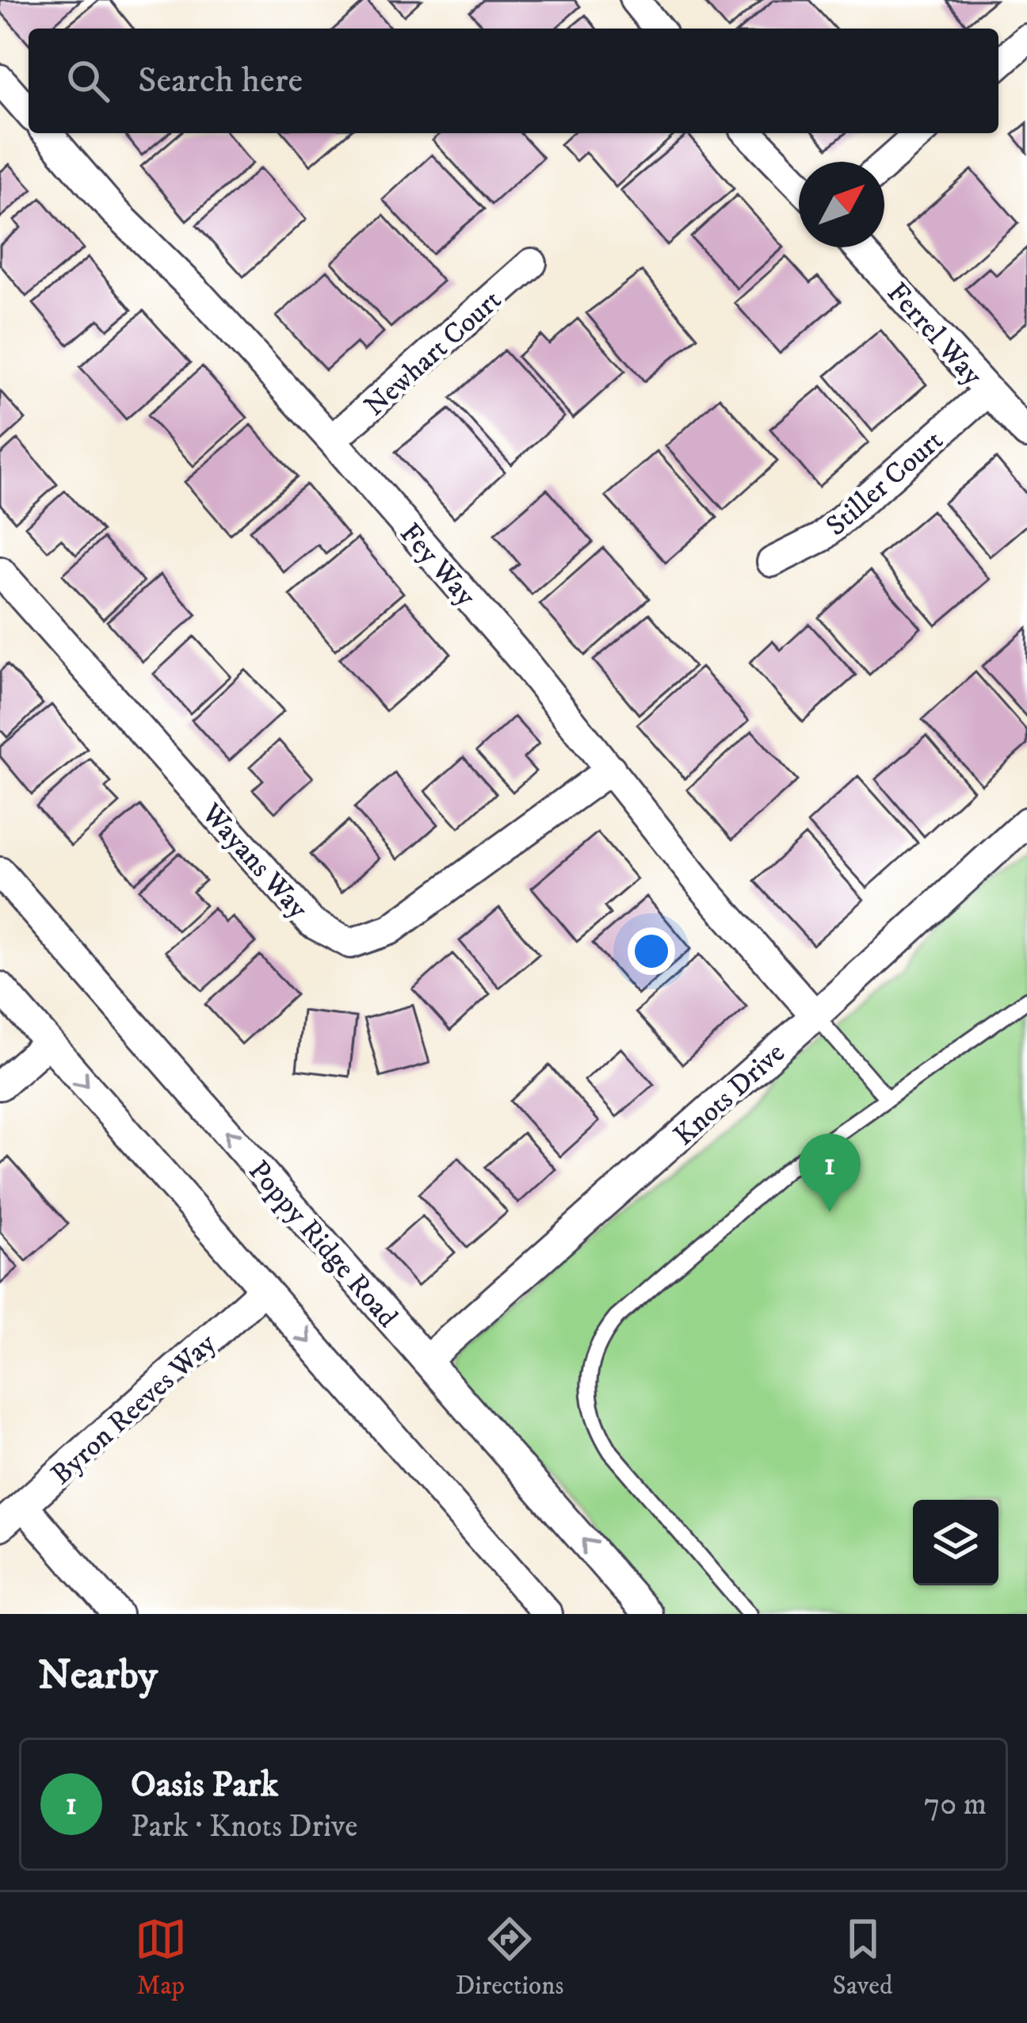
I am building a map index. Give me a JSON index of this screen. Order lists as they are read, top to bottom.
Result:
{
  "streets": {
    "street": [
      "Ferrel Way",
      "Newhart Court",
      "Stiller Court",
      "Fey Way",
      "Wayans Way",
      "Knots Drive",
      "Poppy Ridge Road",
      "Byron Reeves Way"
    ]
  },
  "crossings": [
    ["Ferrel Way", "Stiller Court"],
    ["Newhart Court", "Fey Way"],
    ["Fey Way", "Wayans Way"],
    ["Fey Way", "Knots Drive"],
    ["Knots Drive", "Poppy Ridge Road"]
  ],
  "north": "top right",
  "page": {
    "search": "Search here",
    "pins": "1",
    "heading": "Nearby",
    "list": [
      {
        "mark": "1",
        "name": "Oasis Park",
        "note": "Park · Knots Drive",
        "value": "70 m"
      }
    ],
    "nav": ["Map", "Directions", "Saved"]
  }
}
